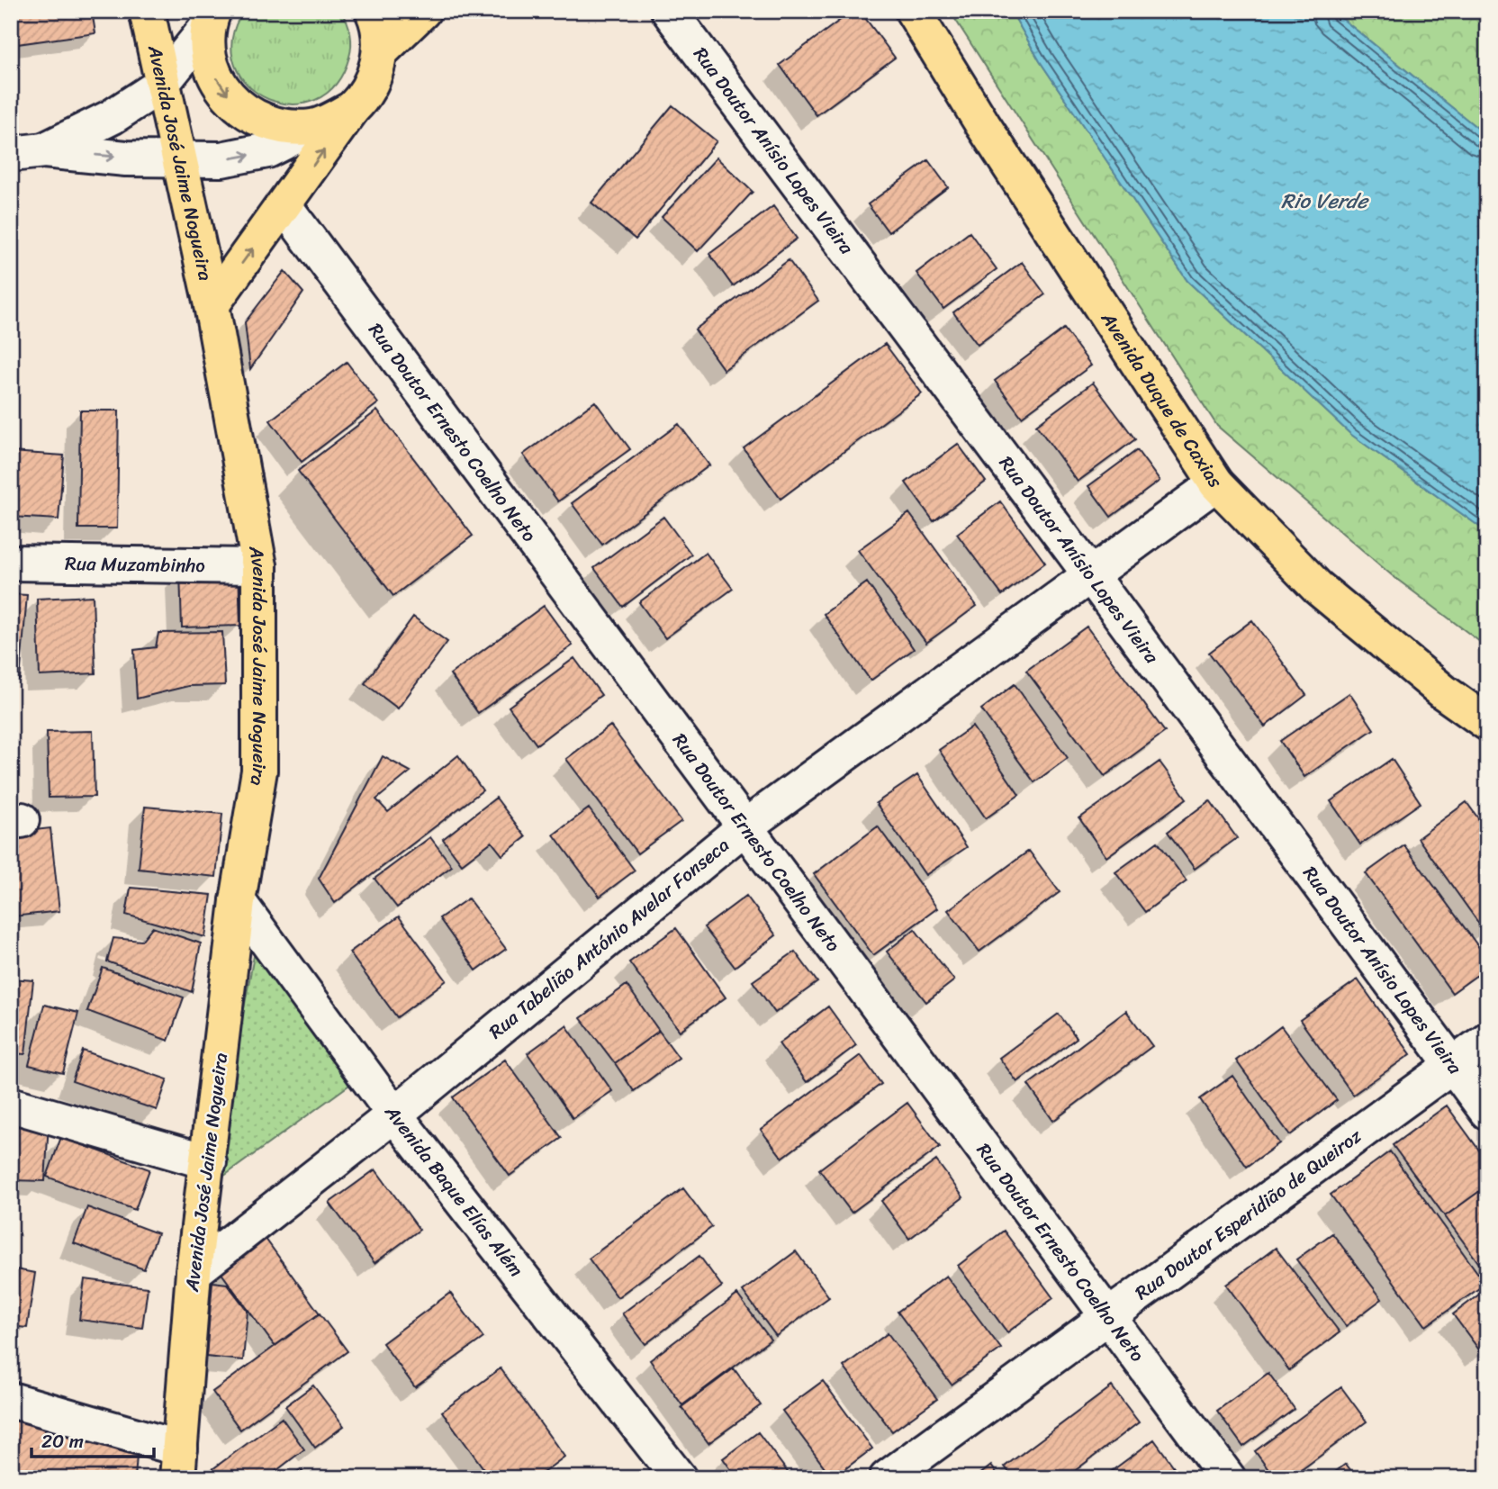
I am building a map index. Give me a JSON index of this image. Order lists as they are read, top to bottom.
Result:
{
  "streets": {
    "main road": ["Avenida José Jaime Nogueira", "Avenida Duque de Caxias"],
    "street": [
      "Rua Doutor Anísio Lopes Vieira",
      "Rua Doutor Ernesto Coelho Neto",
      "Rua Muzambinho",
      "Rua Tabelião António Avelar Fonseca",
      "Avenida Baque Elías Além",
      "Rua Doutor Esperidião de Queiroz"
    ]
  },
  "crossings": [
    ["Rua Doutor Anísio Lopes Vieira", "Rua Tabelião António Avelar Fonseca"],
    ["Rua Doutor Anísio Lopes Vieira", "Rua Doutor Esperidião de Queiroz"],
    ["Avenida José Jaime Nogueira", "Rua Muzambinho"],
    ["Avenida José Jaime Nogueira", "Rua Tabelião António Avelar Fonseca"],
    ["Avenida José Jaime Nogueira", "Avenida Baque Elías Além"],
    ["Avenida Duque de Caxias", "Rua Tabelião António Avelar Fonseca"],
    ["Rua Doutor Ernesto Coelho Neto", "Rua Tabelião António Avelar Fonseca"],
    ["Rua Doutor Ernesto Coelho Neto", "Rua Doutor Esperidião de Queiroz"],
    ["Rua Tabelião António Avelar Fonseca", "Avenida Baque Elías Além"]
  ],
  "water": ["Rio Verde"],
  "scale_bar": "20 m"
}
